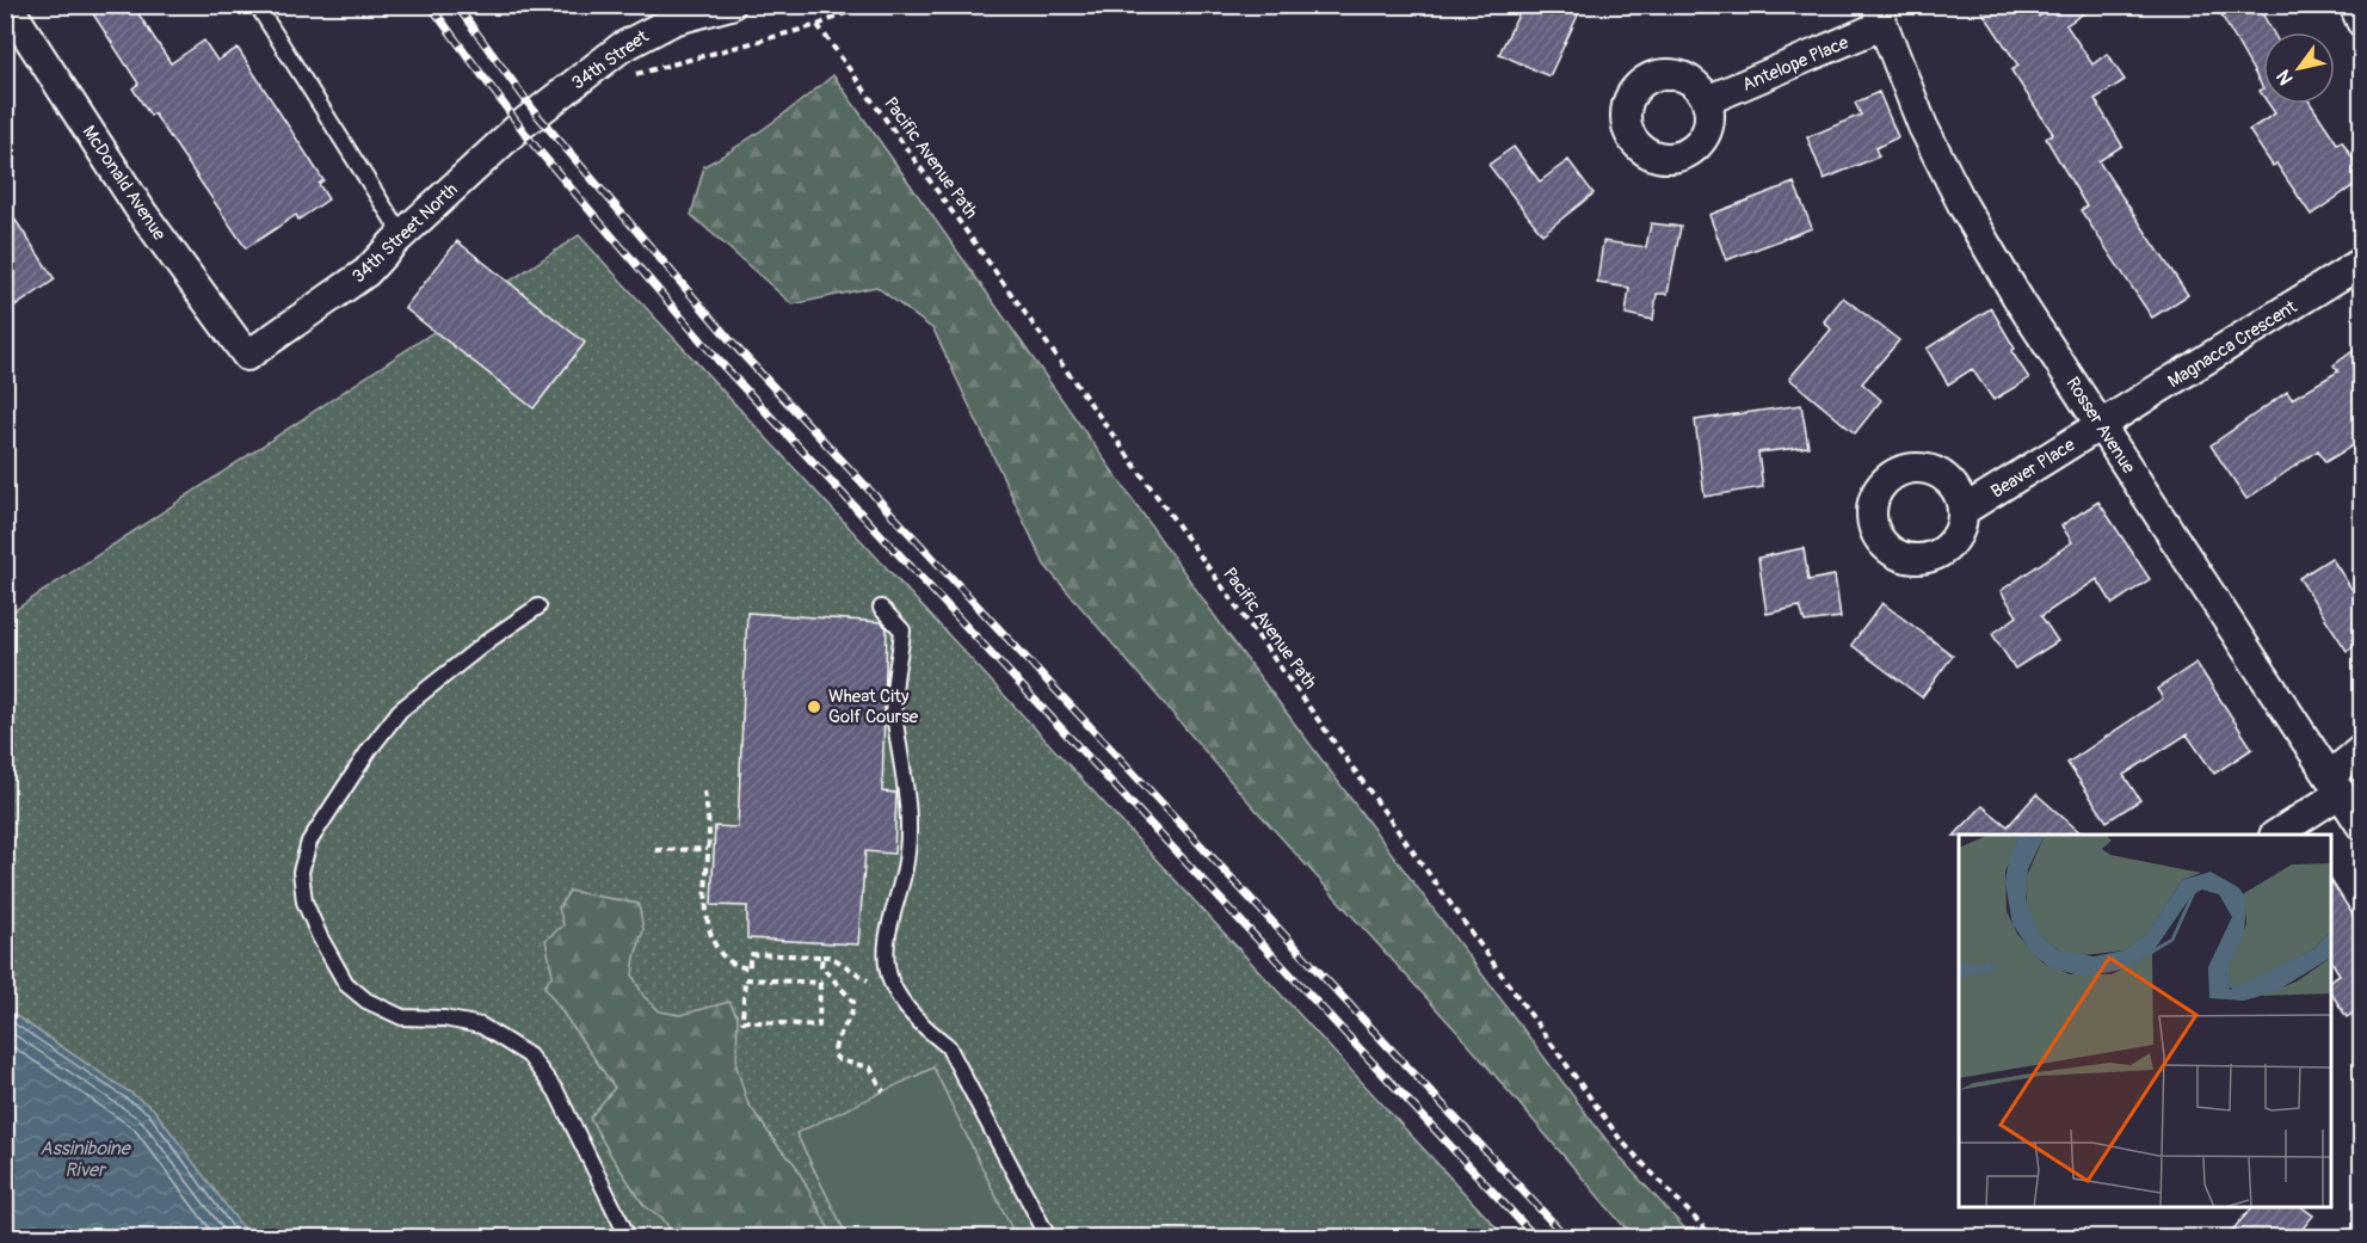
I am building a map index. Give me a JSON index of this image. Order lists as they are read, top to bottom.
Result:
{
  "streets": {
    "street": [
      "34th Street",
      "Antelope Place",
      "McDonald Avenue",
      "34th Street North",
      "Magnacca Crescent",
      "Rosser Avenue",
      "Beaver Place"
    ],
    "path": ["Pacific Avenue Path"]
  },
  "crossings": [
    ["34th Street", "34th Street North"],
    ["Antelope Place", "Rosser Avenue"],
    ["McDonald Avenue", "34th Street North"],
    ["Magnacca Crescent", "Rosser Avenue"],
    ["Magnacca Crescent", "Beaver Place"],
    ["Rosser Avenue", "Beaver Place"]
  ],
  "water": ["Assiniboine River"],
  "places": ["Wheat City Golf Course"],
  "north": "bottom left"
}
